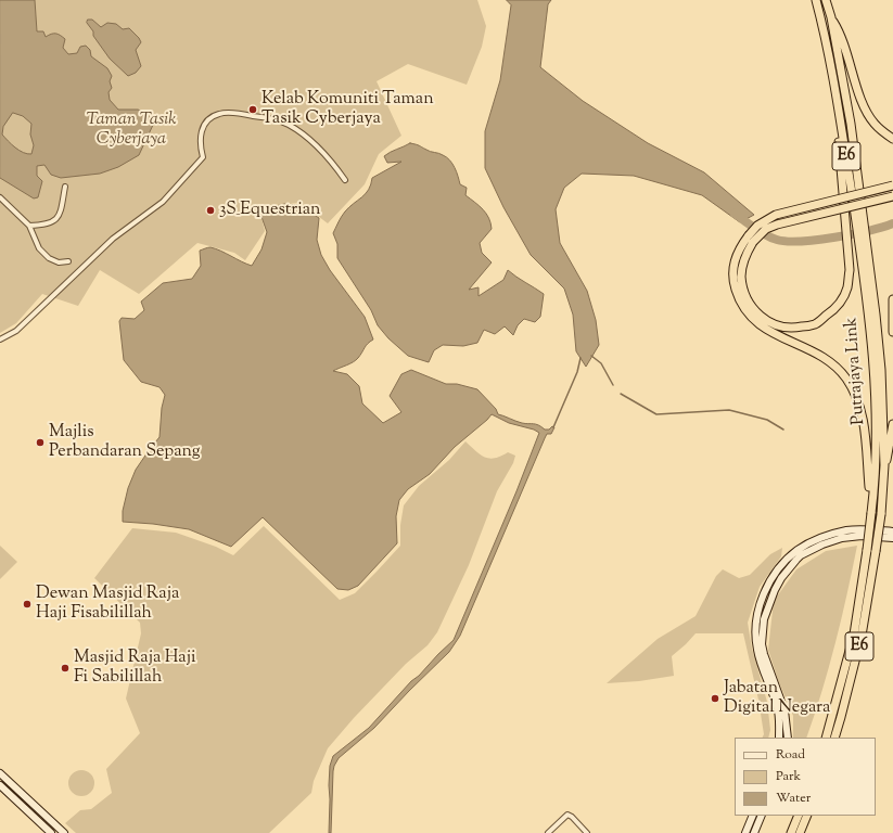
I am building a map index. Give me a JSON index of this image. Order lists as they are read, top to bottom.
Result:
{
  "streets": {
    "highway": ["E6", "Putrajaya Link"]
  },
  "parks": ["Taman Tasik Cyberjaya"],
  "places": [
    "Kelab Komuniti Taman Tasik Cyberjaya",
    "3S_Equestrian",
    "Majlis Perbandaran Sepang",
    "Dewan Masjid Raja Haji Fisabilillah",
    "Masjid Raja Haji Fi Sabilillah",
    "Jabatan Digital Negara"
  ],
  "legend": ["Road", "Park", "Water"]
}
